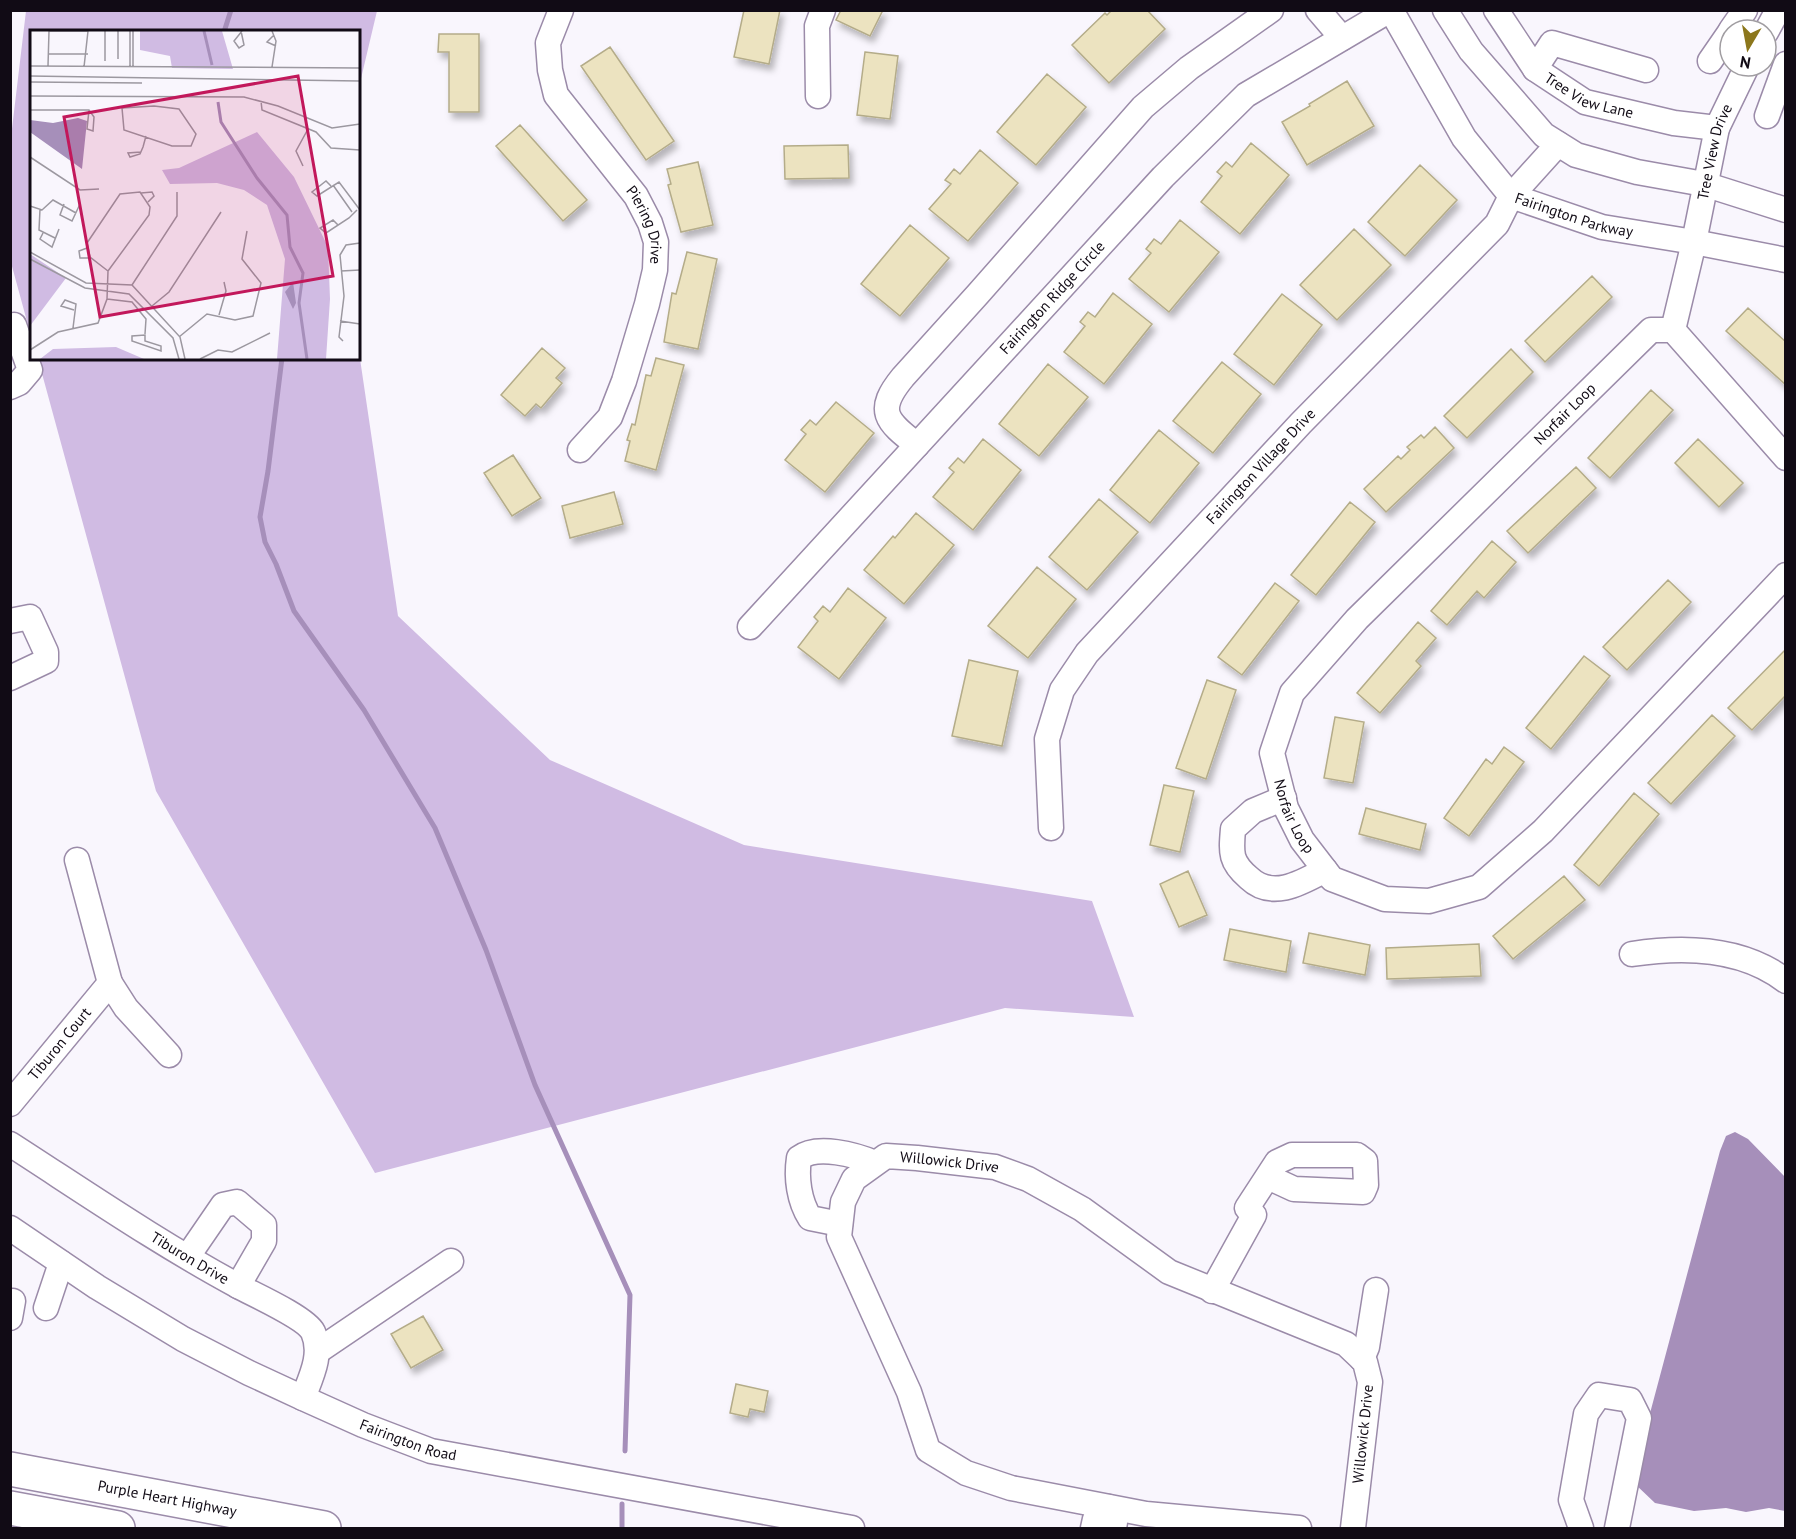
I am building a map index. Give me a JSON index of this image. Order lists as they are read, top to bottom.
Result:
{
  "streets": {
    "highway": ["Purple Heart Highway"],
    "street": [
      "Tree View Lane",
      "Tree View Drive",
      "Fairington Parkway",
      "Piering Drive",
      "Fairington Ridge Circle",
      "Norfair Loop",
      "Fairington Village Drive",
      "Tiburon Court",
      "Willowick Drive",
      "Tiburon Drive",
      "Fairington Road"
    ]
  },
  "crossings": [
    ["Tree View Lane", "Tree View Drive"],
    ["Tree View Drive", "Fairington Parkway"],
    ["Fairington Parkway", "Fairington Ridge Circle"],
    ["Fairington Parkway", "Fairington Village Drive"]
  ],
  "north": "bottom"
}
